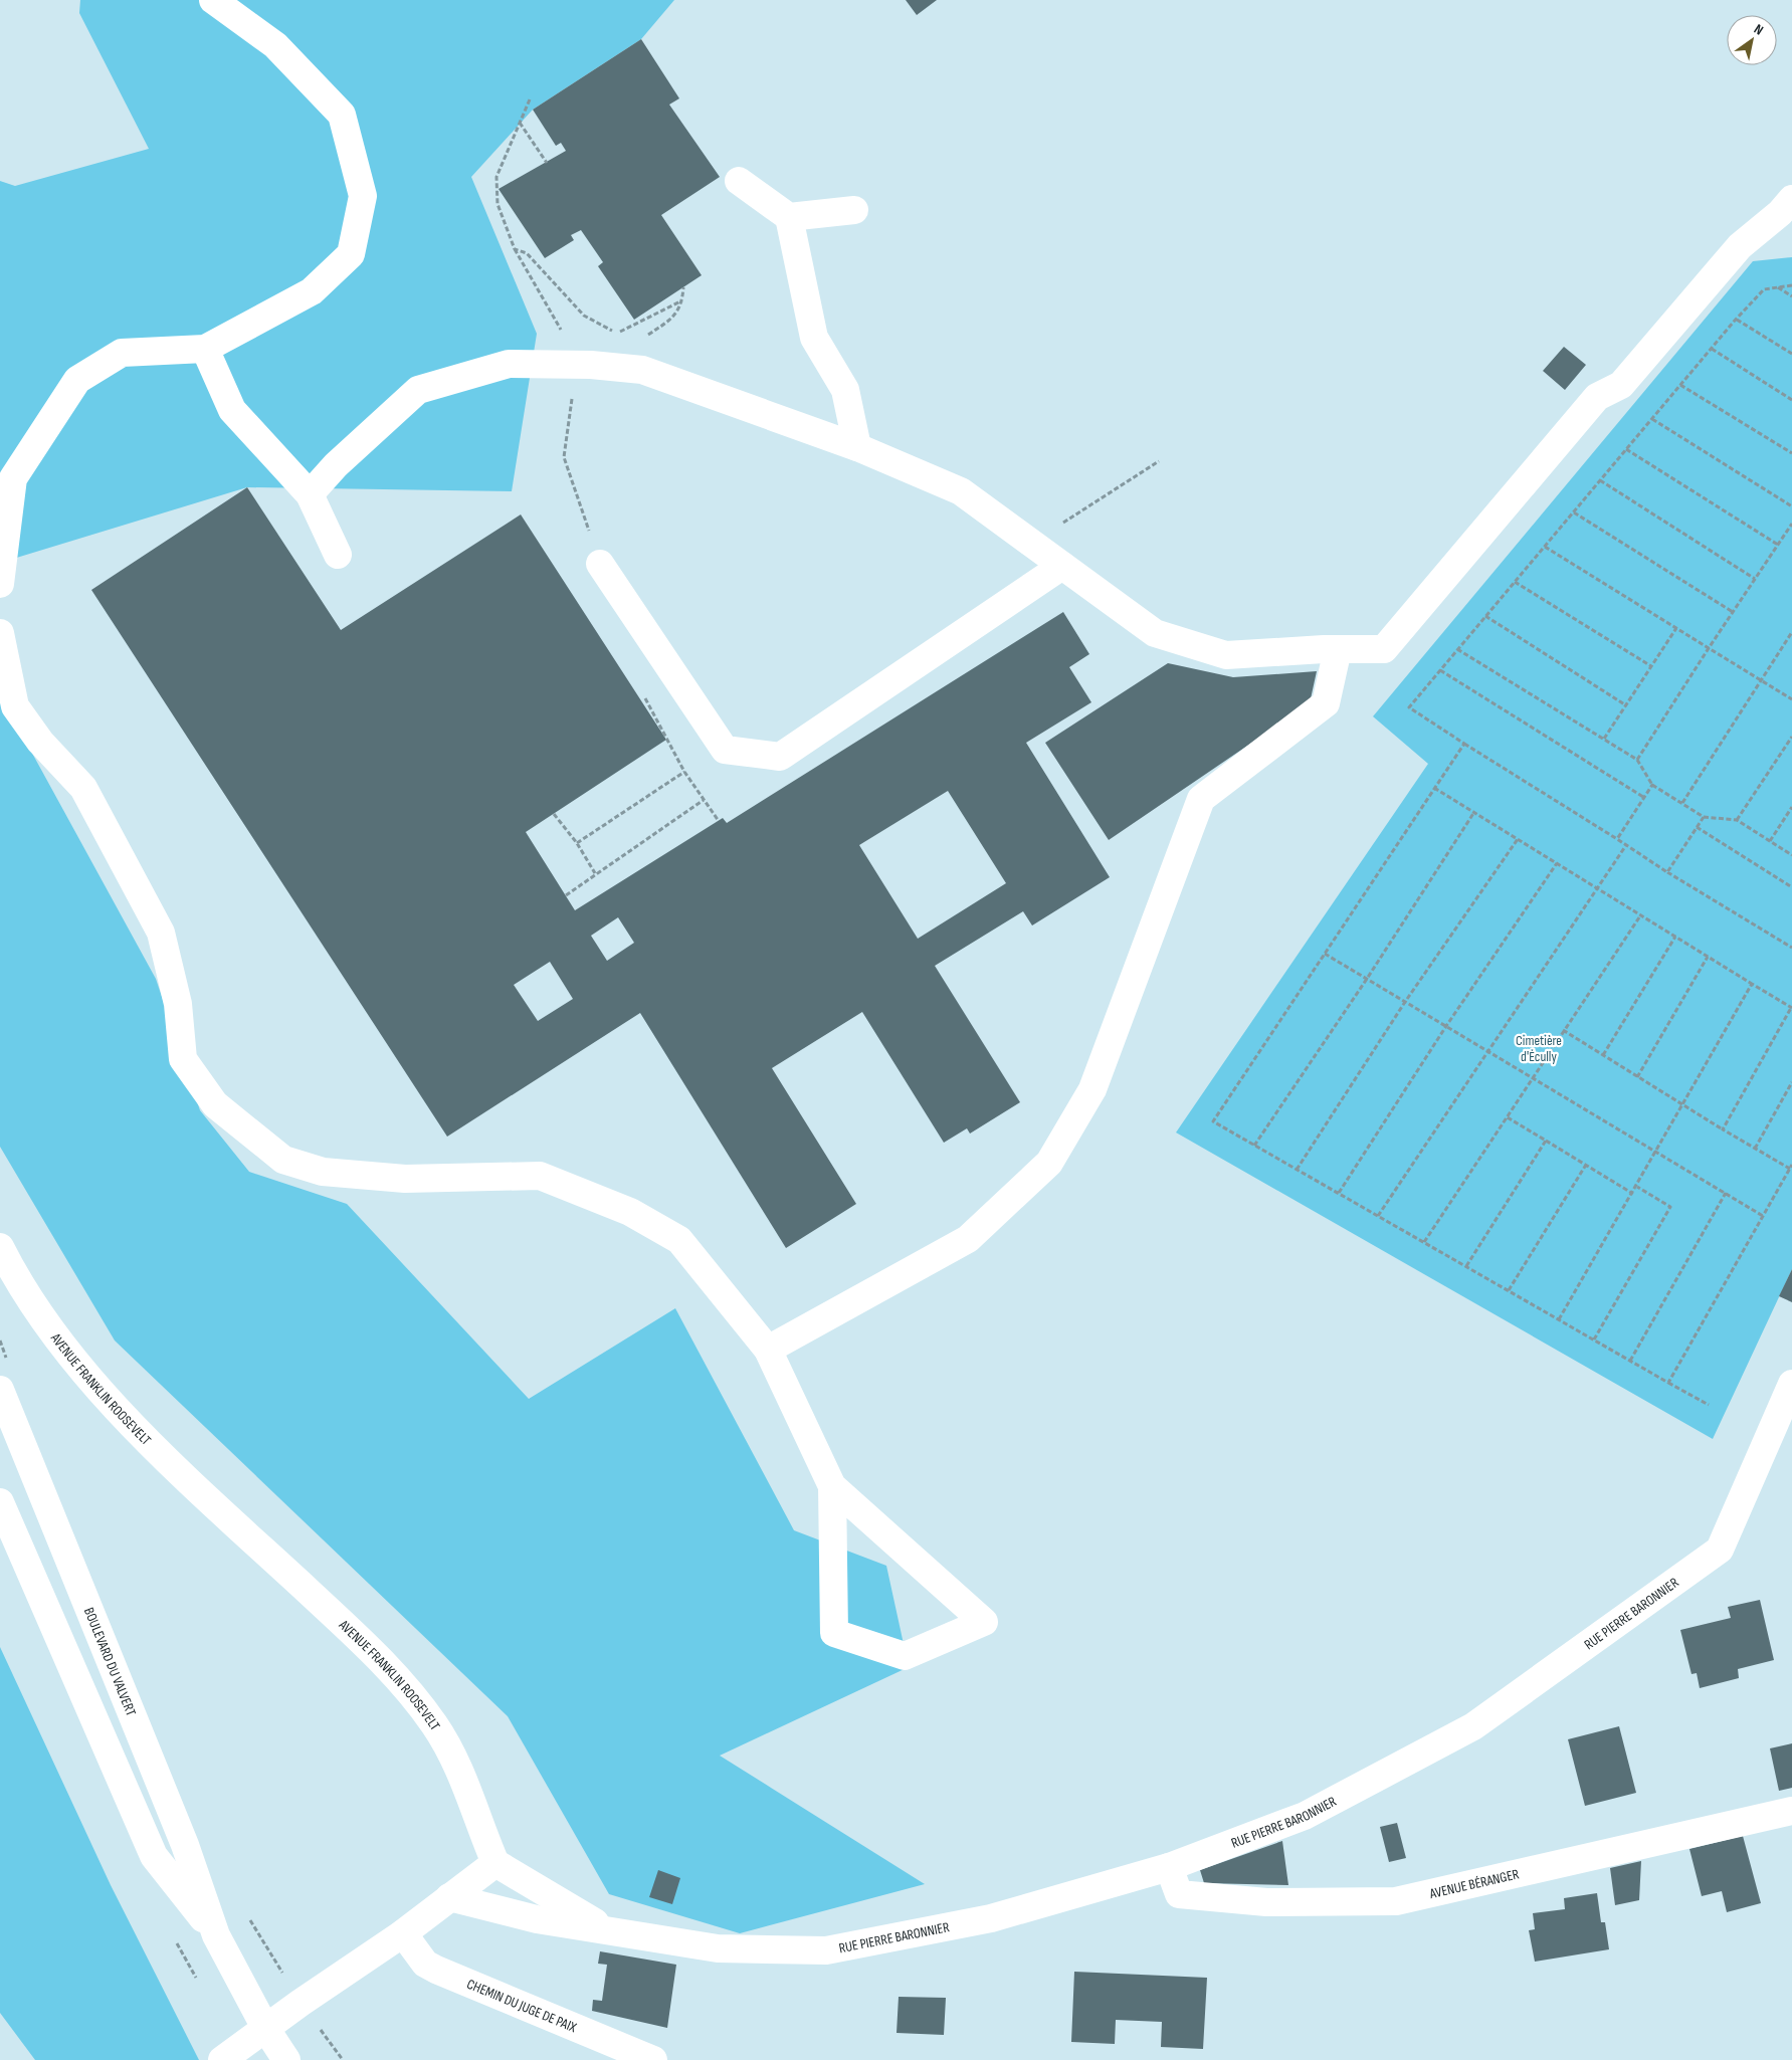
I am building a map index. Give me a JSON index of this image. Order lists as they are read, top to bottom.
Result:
{
  "streets": {
    "street": [
      "AVENUE FRANKLIN ROOSEVELT",
      "RUE PIERRE BARONNIER",
      "BOULEVARD DU VALVERT",
      "AVENUE BÉRANGER",
      "CHEMIN DU JUGE DE PAIX"
    ]
  },
  "crossings": [
    ["AVENUE FRANKLIN ROOSEVELT", "RUE PIERRE BARONNIER"],
    ["RUE PIERRE BARONNIER", "AVENUE BÉRANGER"]
  ],
  "parks": ["Cimetière d'Écully"],
  "north": "top right"
}
